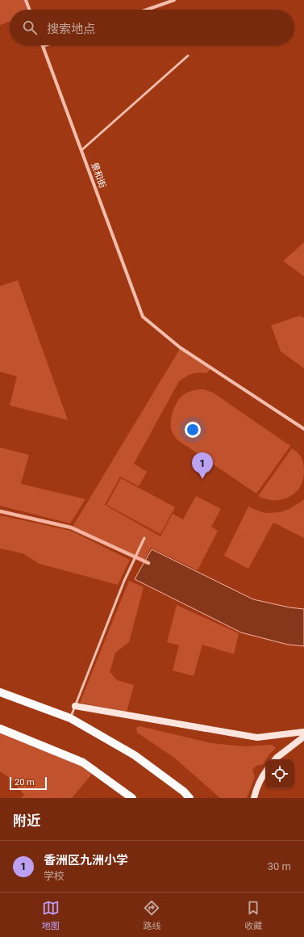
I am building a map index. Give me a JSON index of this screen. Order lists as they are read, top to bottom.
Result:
{
  "streets": {
    "street": ["景和街"]
  },
  "scale_bar": "20 m",
  "page": {
    "search": "搜索地点",
    "pins": "1",
    "scale": "20 m",
    "heading": "附近",
    "list": [
      {
        "mark": "1",
        "name": "香洲区九洲小学",
        "note": "学校",
        "value": "30 m"
      }
    ],
    "nav": ["地图", "路线", "收藏"]
  }
}
